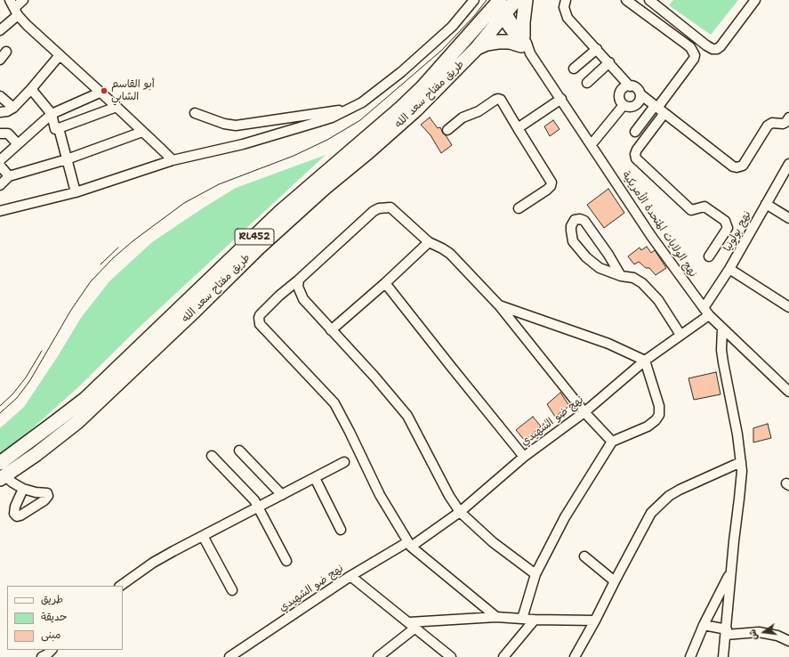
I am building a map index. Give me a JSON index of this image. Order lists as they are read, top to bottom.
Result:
{
  "streets": {
    "highway": ["طريق مفتاح سعد الله", "RL452"],
    "street": ["نهج الولايات المتحدة الأمريكية", "نهج بولونيا", "نهج ضو الشهيدي"]
  },
  "crossings": [
    ["طريق مفتاح سعد الله", "نهج الولايات المتحدة الأمريكية"],
    ["نهج الولايات المتحدة الأمريكية", "نهج بولونيا"],
    ["نهج الولايات المتحدة الأمريكية", "نهج ضو الشهيدي"],
    ["نهج بولونيا", "نهج ضو الشهيدي"]
  ],
  "places": ["أبو القاسم الشابي"],
  "legend": ["طريق", "حديقة", "مبنى"],
  "north": "left"
}
